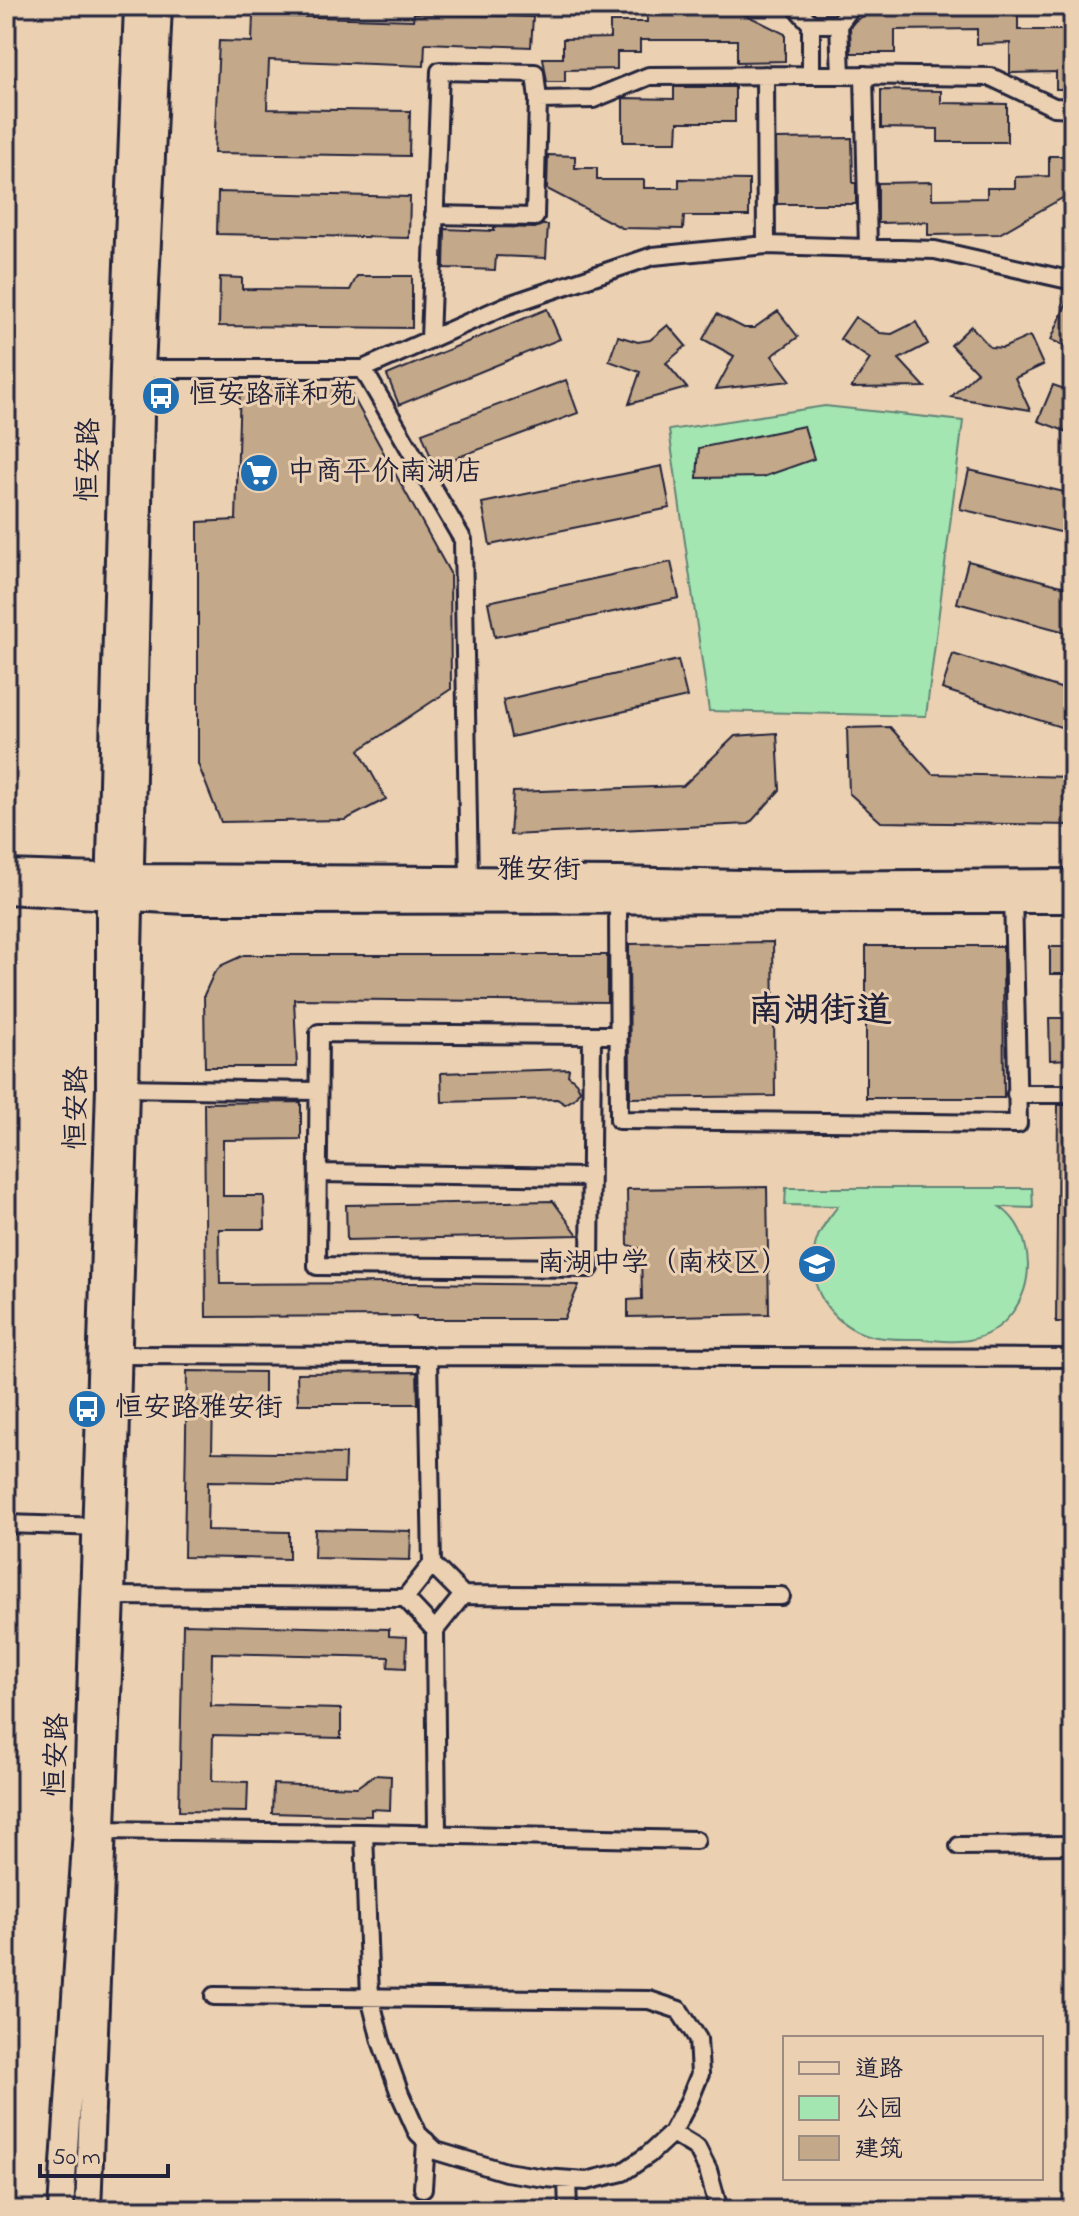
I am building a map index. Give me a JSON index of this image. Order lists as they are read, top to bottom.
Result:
{
  "streets": {
    "main road": ["恒安路", "雅安街"]
  },
  "crossings": [
    ["恒安路", "雅安街"]
  ],
  "districts": ["南湖街道"],
  "places": {
    "bus stop": ["恒安路祥和苑", "恒安路雅安街"],
    "supermarket": ["中商平价南湖店"],
    "school or university": ["南湖中学（南校区）"]
  },
  "legend": ["道路", "公园", "建筑"],
  "scale_bar": "50 m"
}
